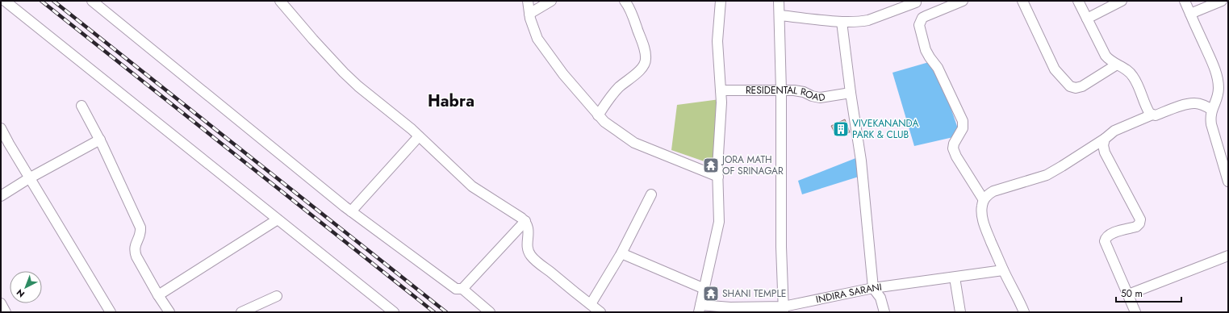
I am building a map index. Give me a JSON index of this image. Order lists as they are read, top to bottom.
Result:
{
  "streets": {
    "street": ["RESIDENTAL ROAD", "INDIRA SARANI"]
  },
  "districts": ["Habra"],
  "places": {
    "building": ["VIVEKANANDA PARK & CLUB"],
    "temple": ["JORA MATH OF SRINAGAR", "SHANI TEMPLE"]
  },
  "scale_bar": "50 m",
  "north": "bottom left"
}
